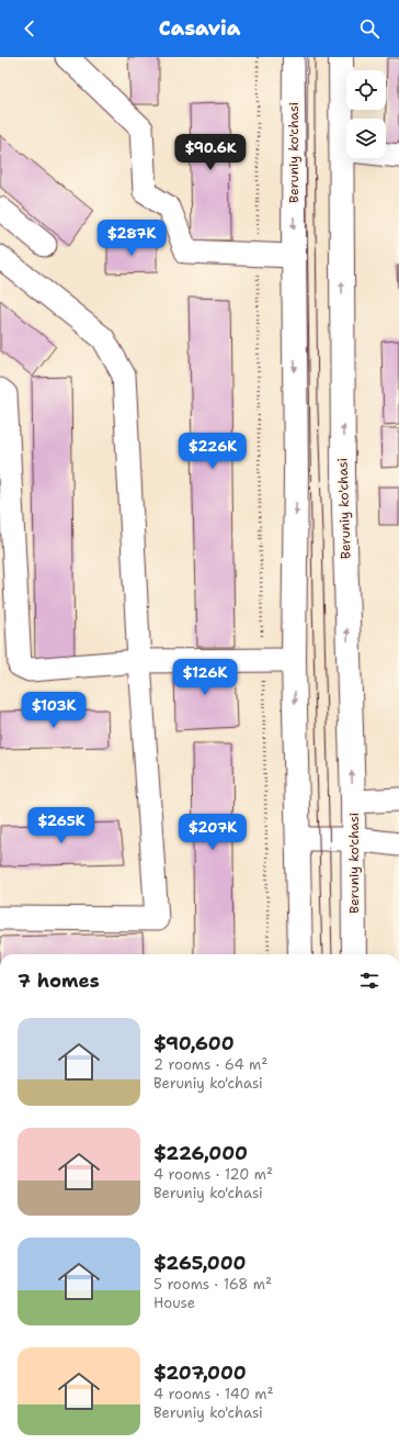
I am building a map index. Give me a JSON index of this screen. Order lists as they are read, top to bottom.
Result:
{
  "streets": {
    "main road": ["Beruniy ko'chasi"]
  },
  "page": {
    "header": "Casavia",
    "price": [
      "$90.6K",
      "$287K",
      "$226K",
      "$126K",
      "$103K",
      "$265K",
      "$207K"
    ],
    "heading": "7 homes",
    "list": [
      {
        "name": "$90,600",
        "note": "2 rooms · 64 m² · Beruniy ko'chasi"
      },
      {
        "name": "$226,000",
        "note": "4 rooms · 120 m² · Beruniy ko'chasi"
      },
      {
        "name": "$265,000",
        "note": "5 rooms · 168 m² · House"
      },
      {
        "name": "$207,000",
        "note": "4 rooms · 140 m² · Beruniy ko'chasi"
      }
    ]
  }
}
